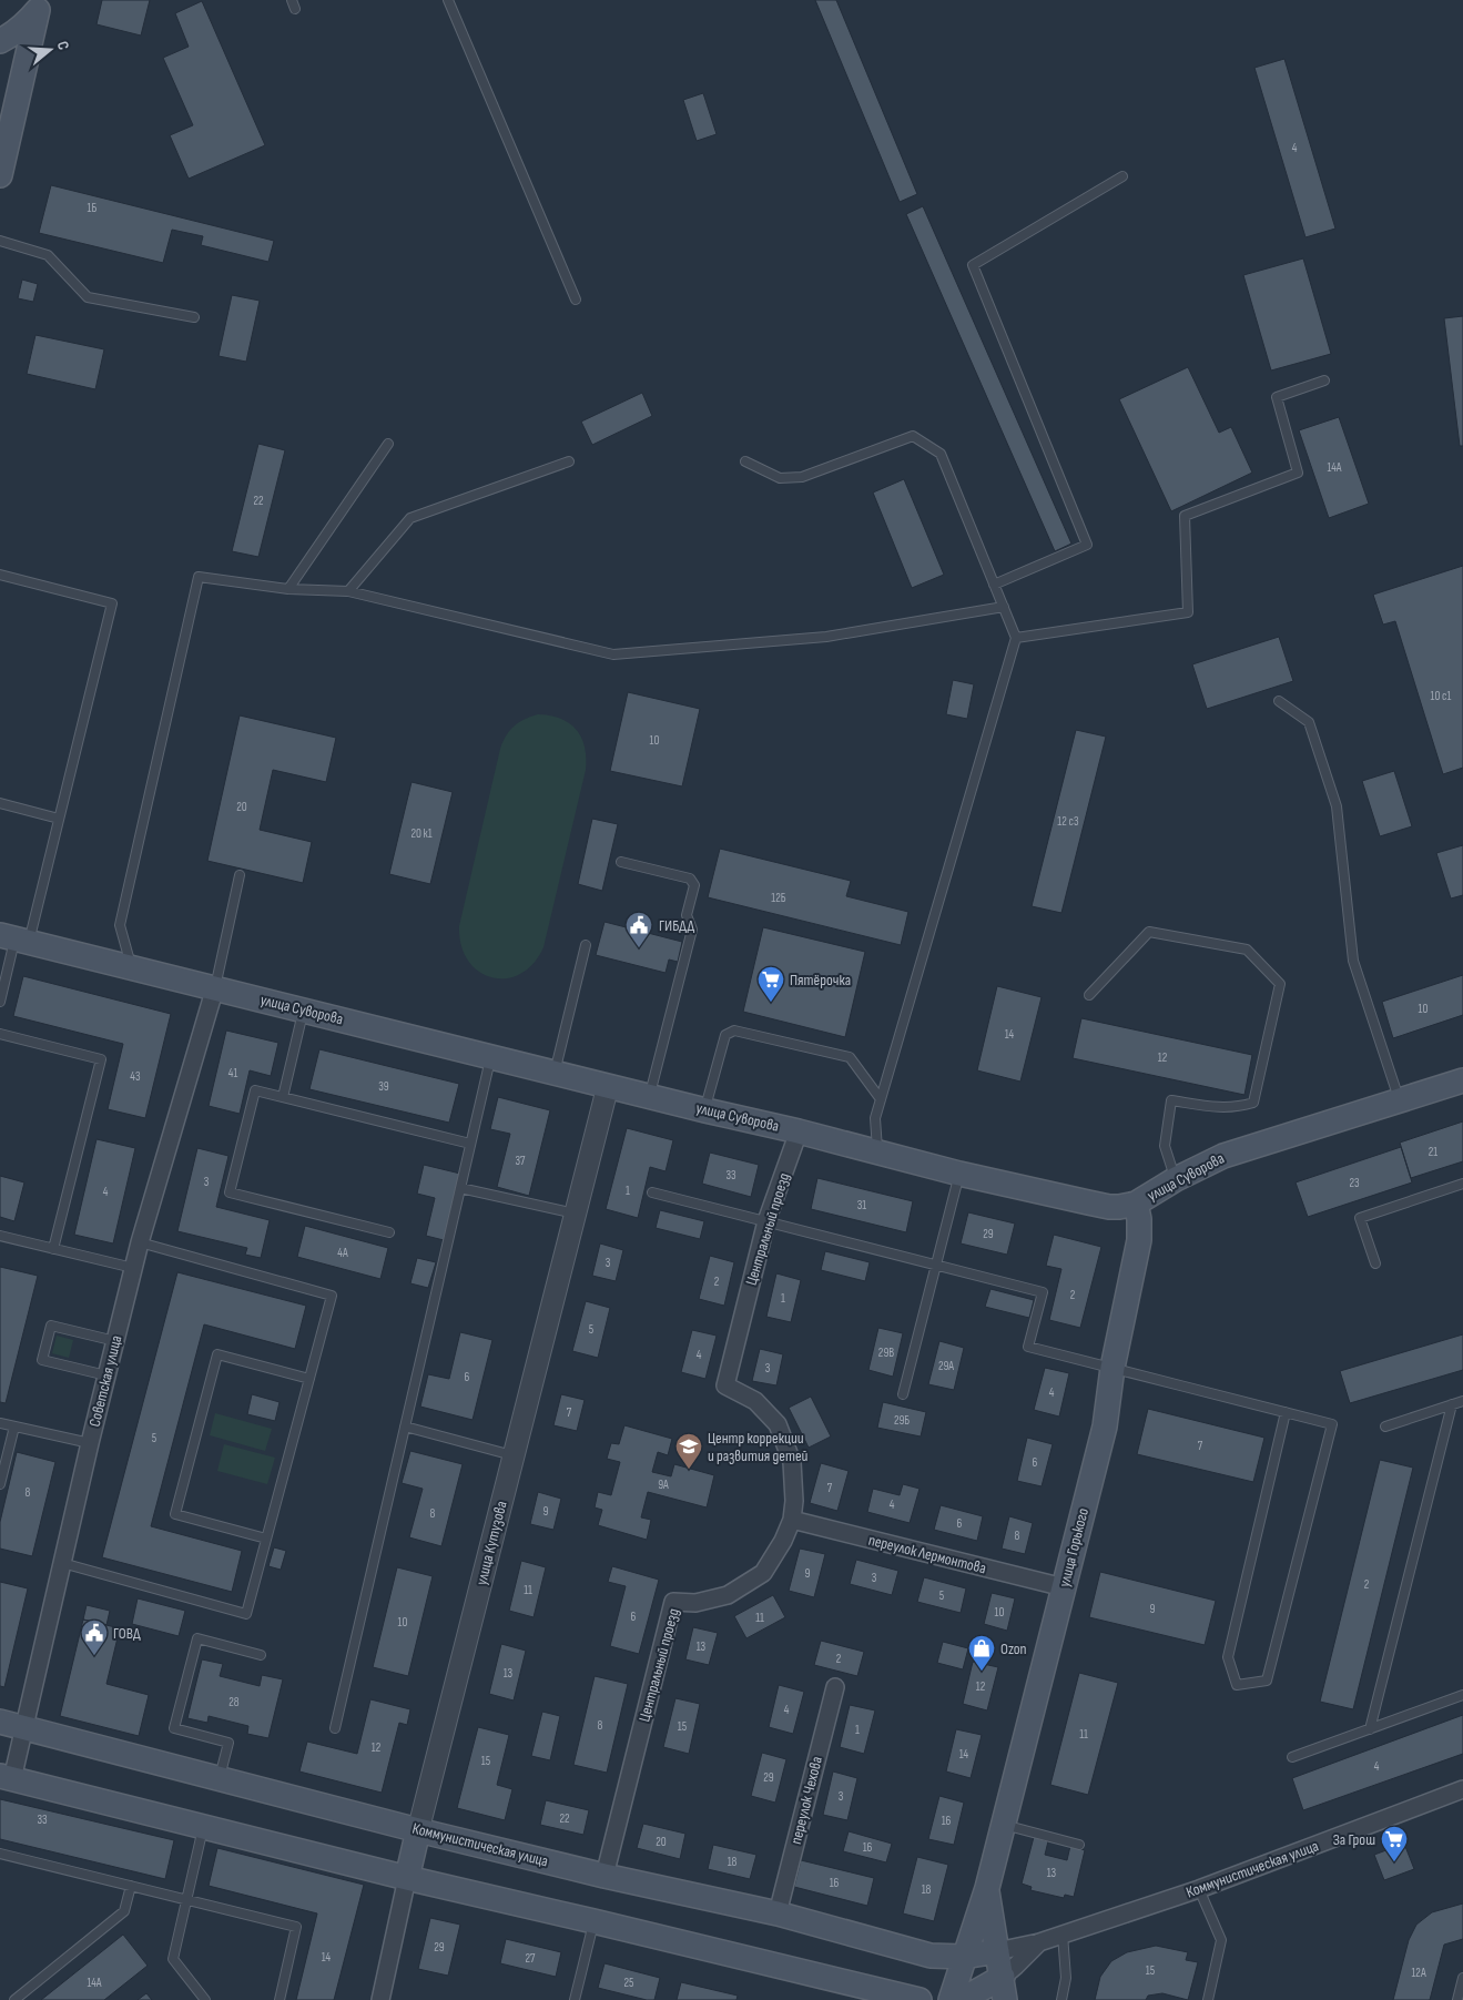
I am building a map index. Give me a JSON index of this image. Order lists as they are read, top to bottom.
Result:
{
  "streets": {
    "main road": [
      "улица Суворова",
      "улица Кутузова",
      "улица Горького",
      "Коммунистическая улица"
    ],
    "street": [
      "Центральный проезд",
      "Советская улица",
      "переулок Лермонтова",
      "переулок Чехова"
    ]
  },
  "crossings": [
    ["улица Суворова", "Центральный проезд"],
    ["улица Суворова", "Советская улица"],
    ["улица Суворова", "улица Кутузова"],
    ["улица Суворова", "улица Горького"],
    ["Центральный проезд", "переулок Лермонтова"],
    ["Центральный проезд", "Коммунистическая улица"],
    ["Советская улица", "Коммунистическая улица"],
    ["улица Кутузова", "Коммунистическая улица"],
    ["улица Горького", "переулок Лермонтова"],
    ["улица Горького", "Коммунистическая улица"],
    ["переулок Чехова", "Коммунистическая улица"]
  ],
  "places": {
    "public building": ["ГИБДД", "ГОВД"],
    "supermarket": ["Пятёрочка", "За Грош"],
    "school or university": ["Центр коррекции и развития детей"],
    "shop": ["Ozon"]
  },
  "house_numbers": [
    "4",
    "1Б",
    "14А",
    "22",
    "10 с1",
    "10",
    "20",
    "12 с3",
    "20 к1",
    "12Б",
    "10",
    "14",
    "12",
    "41",
    "43",
    "39",
    "21",
    "37",
    "33",
    "3",
    "23",
    "1",
    "4",
    "31",
    "29",
    "4А",
    "3",
    "2",
    "2",
    "1",
    "5",
    "29В",
    "4",
    "29А",
    "3",
    "6",
    "4",
    "7",
    "29Б",
    "5",
    "7",
    "6",
    "9А",
    "7",
    "8",
    "4",
    "9",
    "8",
    "6",
    "8",
    "9",
    "3",
    "2",
    "11",
    "5",
    "9",
    "10",
    "6",
    "11",
    "10",
    "13",
    "2",
    "13",
    "12",
    "28",
    "4",
    "8",
    "15",
    "1",
    "11",
    "12",
    "14",
    "15",
    "4",
    "29",
    "3",
    "22",
    "33",
    "16",
    "20",
    "16",
    "18",
    "13",
    "16",
    "18",
    "29",
    "14",
    "27",
    "15",
    "12А",
    "14А",
    "25"
  ],
  "north": "right"
}
